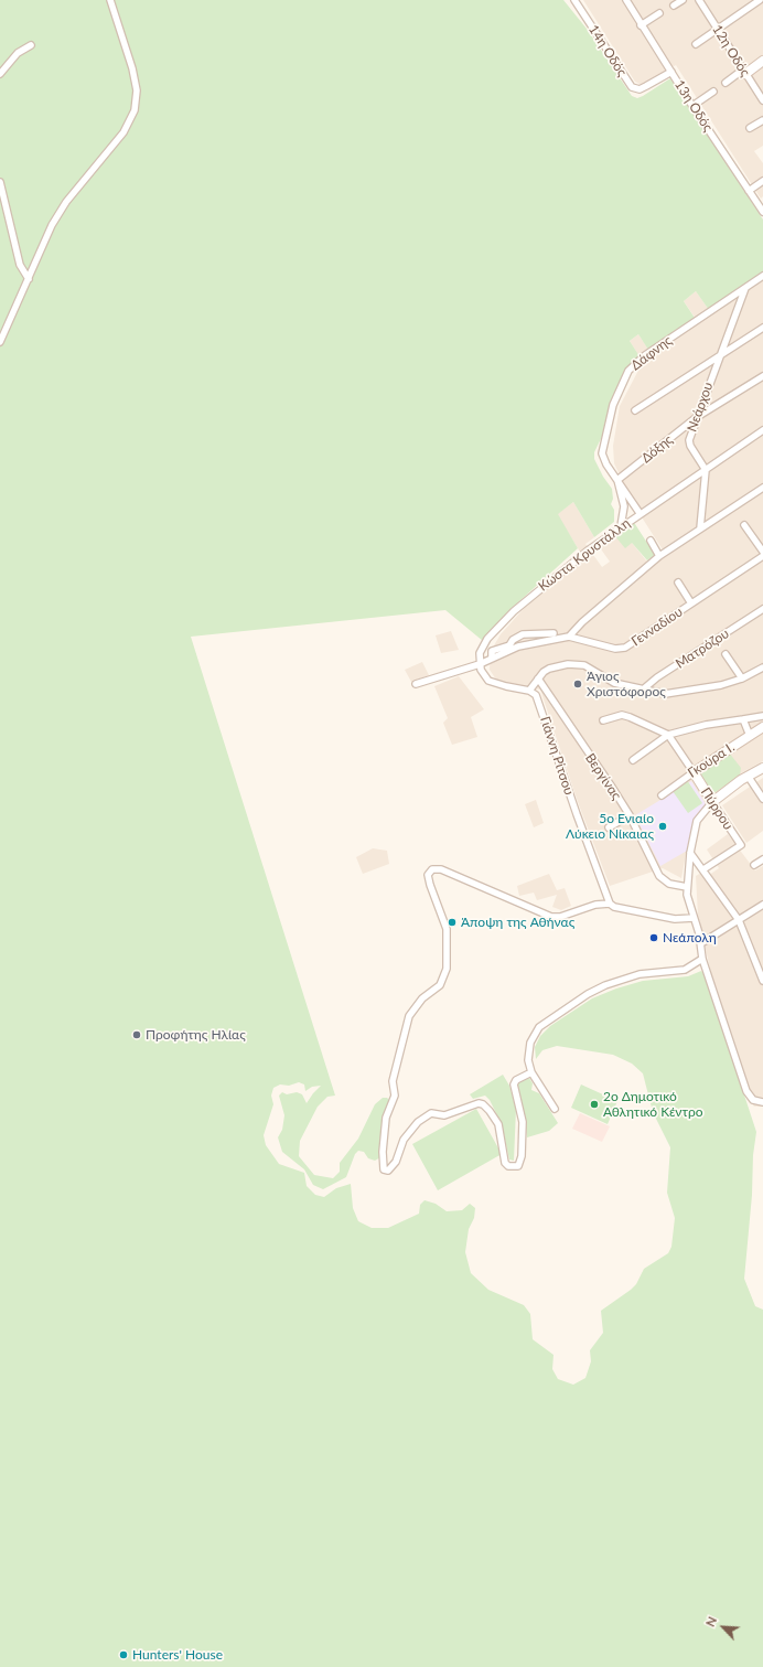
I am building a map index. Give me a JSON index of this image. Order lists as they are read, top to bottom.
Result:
{
  "streets": {
    "street": [
      "14η Οδός",
      "12η Οδός",
      "13η Οδός",
      "Δάφνης",
      "Νεάρχου",
      "Δόξης",
      "Κώστα Κρυστάλλη",
      "Γενναδίου",
      "Ματρόζου",
      "Γιάννη Ρίτσου",
      "Γκούρα Ι.",
      "Βεργίνας",
      "Πύρρου"
    ]
  },
  "crossings": [
    ["14η Οδός", "13η Οδός"],
    ["Δάφνης", "Νεάρχου"],
    ["Δάφνης", "Δόξης"],
    ["Δάφνης", "Κώστα Κρυστάλλη"],
    ["Νεάρχου", "Δόξης"],
    ["Νεάρχου", "Κώστα Κρυστάλλη"],
    ["Κώστα Κρυστάλλη", "Γενναδίου"],
    ["Γκούρα Ι.", "Πύρρου"]
  ],
  "places": [
    "Άγιος Χριστόφορος",
    "5ο Ενιαίο Λύκειο Νίκαιας",
    "Άποψη της Αθήνας",
    "Νεάπολη",
    "Προφήτης Ηλίας",
    "2o Δημοτικό Αθλητικό Κέντρο",
    "Hunters' House"
  ],
  "north": "top left"
}
